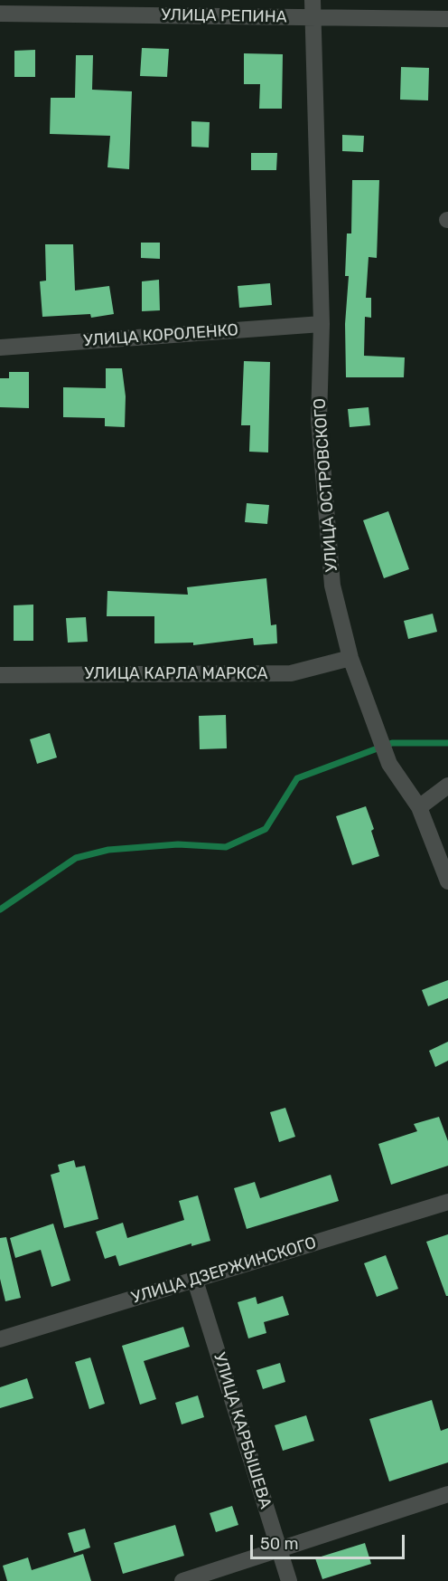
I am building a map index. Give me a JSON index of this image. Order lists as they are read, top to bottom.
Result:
{
  "streets": {
    "street": [
      "УЛИЦА РЕПИНА",
      "УЛИЦА КОРОЛЕНКО",
      "УЛИЦА ОСТРОВСКОГО",
      "УЛИЦА КАРЛА МАРКСА",
      "УЛИЦА ДЗЕРЖИНСКОГО",
      "УЛИЦА КАРБЫШЕВА"
    ]
  },
  "crossings": [
    ["УЛИЦА РЕПИНА", "УЛИЦА ОСТРОВСКОГО"],
    ["УЛИЦА КОРОЛЕНКО", "УЛИЦА ОСТРОВСКОГО"],
    ["УЛИЦА ОСТРОВСКОГО", "УЛИЦА КАРЛА МАРКСА"],
    ["УЛИЦА ДЗЕРЖИНСКОГО", "УЛИЦА КАРБЫШЕВА"]
  ],
  "scale_bar": "50 m"
}
